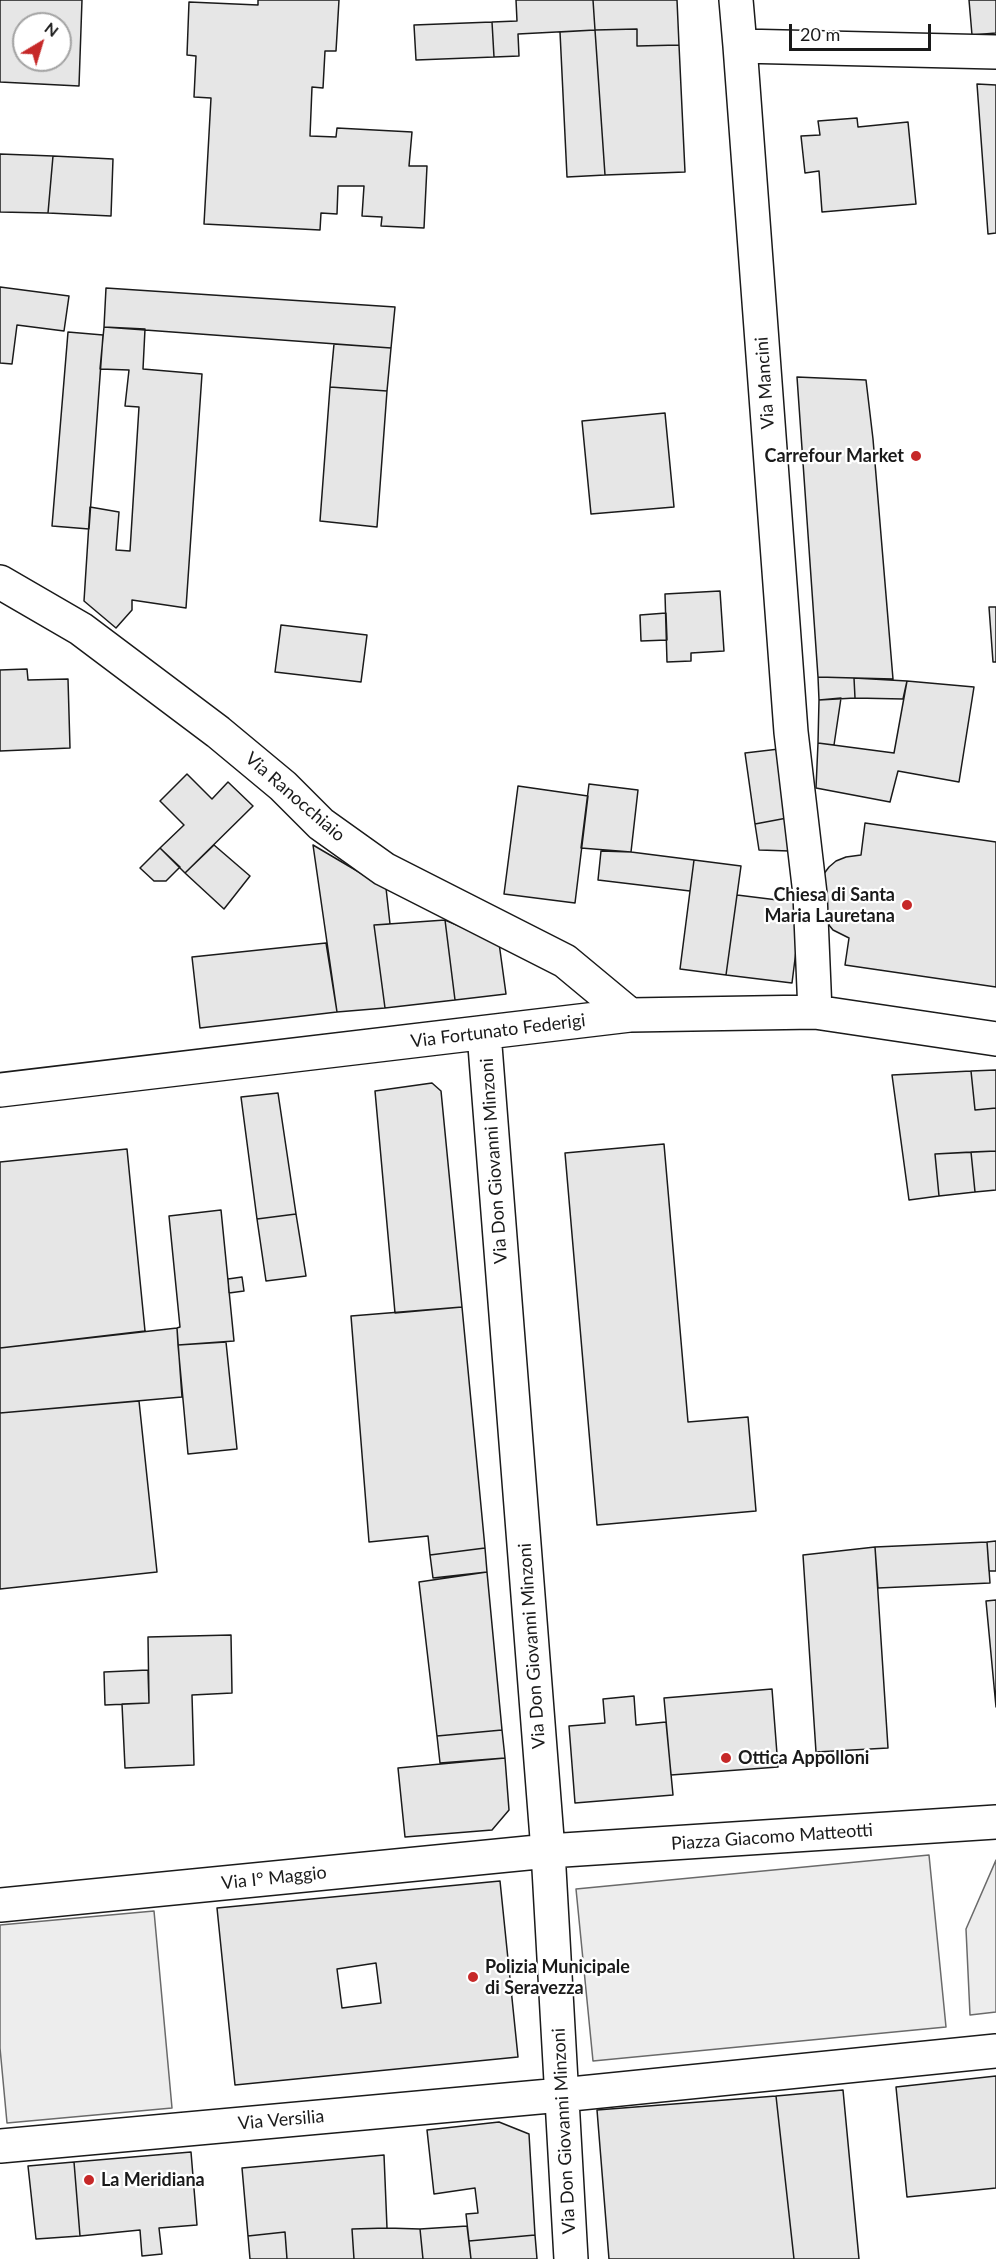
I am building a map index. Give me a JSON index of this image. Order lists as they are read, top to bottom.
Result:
{
  "streets": {
    "street": [
      "Via Mancini",
      "Via Ranocchiaio",
      "Via Fortunato Federigi",
      "Via Don Giovanni Minzoni",
      "Piazza Giacomo Matteotti",
      "Via I° Maggio",
      "Via Versilia"
    ]
  },
  "crossings": [
    ["Via Mancini", "Via Fortunato Federigi"],
    ["Via Ranocchiaio", "Via Fortunato Federigi"],
    ["Via Fortunato Federigi", "Via Don Giovanni Minzoni"],
    ["Via Don Giovanni Minzoni", "Piazza Giacomo Matteotti"],
    ["Via Don Giovanni Minzoni", "Via I° Maggio"],
    ["Via Don Giovanni Minzoni", "Via Versilia"],
    ["Piazza Giacomo Matteotti", "Via I° Maggio"]
  ],
  "places": [
    "Carrefour Market",
    "Chiesa di Santa Maria Lauretana",
    "Ottica Appolloni",
    "Polizia Municipale di Seravezza",
    "La Meridiana"
  ],
  "scale_bar": "20 m",
  "north": "top right"
}
